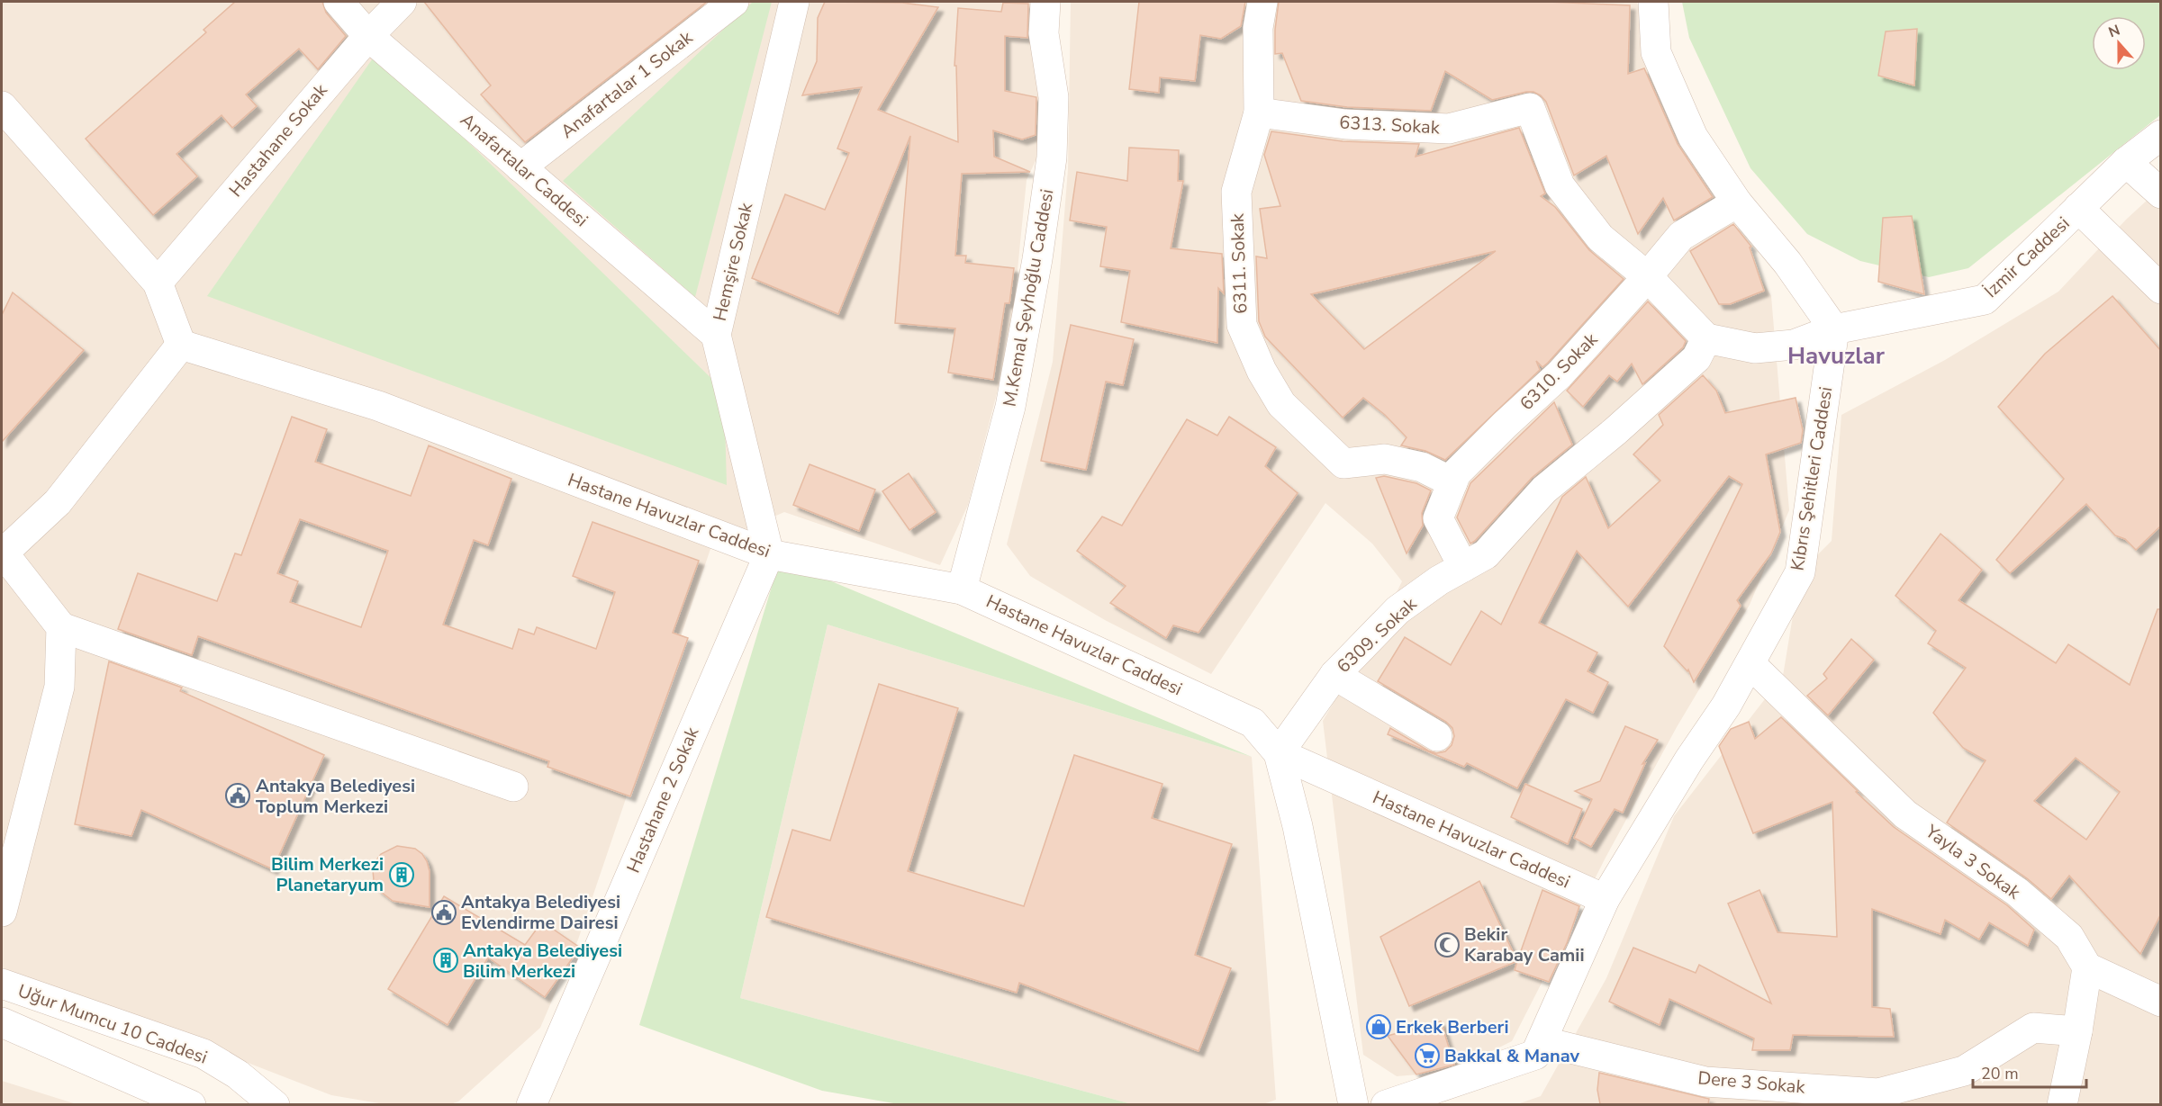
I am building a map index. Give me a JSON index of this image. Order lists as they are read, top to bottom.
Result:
{
  "streets": {
    "street": [
      "Anafartalar 1 Sokak",
      "6313. Sokak",
      "Hastahane Sokak",
      "Anafartalar Caddesi",
      "İzmir Caddesi",
      "Hemşire Sokak",
      "6311. Sokak",
      "M.Kemal Şeyhoğlu Caddesi",
      "6310. Sokak",
      "Kıbrıs Şehitleri Caddesi",
      "Hastane Havuzlar Caddesi",
      "6309. Sokak",
      "Hastahane 2 Sokak",
      "Yayla 3 Sokak",
      "Uğur Mumcu 10 Caddesi",
      "Dere 3 Sokak"
    ]
  },
  "crossings": [
    ["Anafartalar 1 Sokak", "Anafartalar Caddesi"],
    ["6313. Sokak", "6311. Sokak"],
    ["6313. Sokak", "6310. Sokak"],
    ["6313. Sokak", "6309. Sokak"],
    ["Hastahane Sokak", "Anafartalar Caddesi"],
    ["Anafartalar Caddesi", "Hemşire Sokak"],
    ["İzmir Caddesi", "Kıbrıs Şehitleri Caddesi"],
    ["Hemşire Sokak", "Hastane Havuzlar Caddesi"],
    ["Hemşire Sokak", "Hastahane 2 Sokak"],
    ["6311. Sokak", "6310. Sokak"],
    ["M.Kemal Şeyhoğlu Caddesi", "Hastane Havuzlar Caddesi"],
    ["6310. Sokak", "6309. Sokak"],
    ["Kıbrıs Şehitleri Caddesi", "Hastane Havuzlar Caddesi"],
    ["Kıbrıs Şehitleri Caddesi", "Yayla 3 Sokak"],
    ["Kıbrıs Şehitleri Caddesi", "Dere 3 Sokak"],
    ["Hastane Havuzlar Caddesi", "6309. Sokak"],
    ["Hastane Havuzlar Caddesi", "Hastahane 2 Sokak"]
  ],
  "districts": ["Havuzlar"],
  "places": {
    "public building": ["Antakya Belediyesi Toplum Merkezi", "Antakya Belediyesi Evlendirme Dairesi"],
    "building": ["Bilim Merkezi Planetaryum", "Antakya Belediyesi Bilim Merkezi"],
    "mosque": ["Bekir Karabay Camii"],
    "shop": ["Erkek Berberi"],
    "supermarket": ["Bakkal & Manav"]
  },
  "scale_bar": "20 m",
  "north": "top"
}
